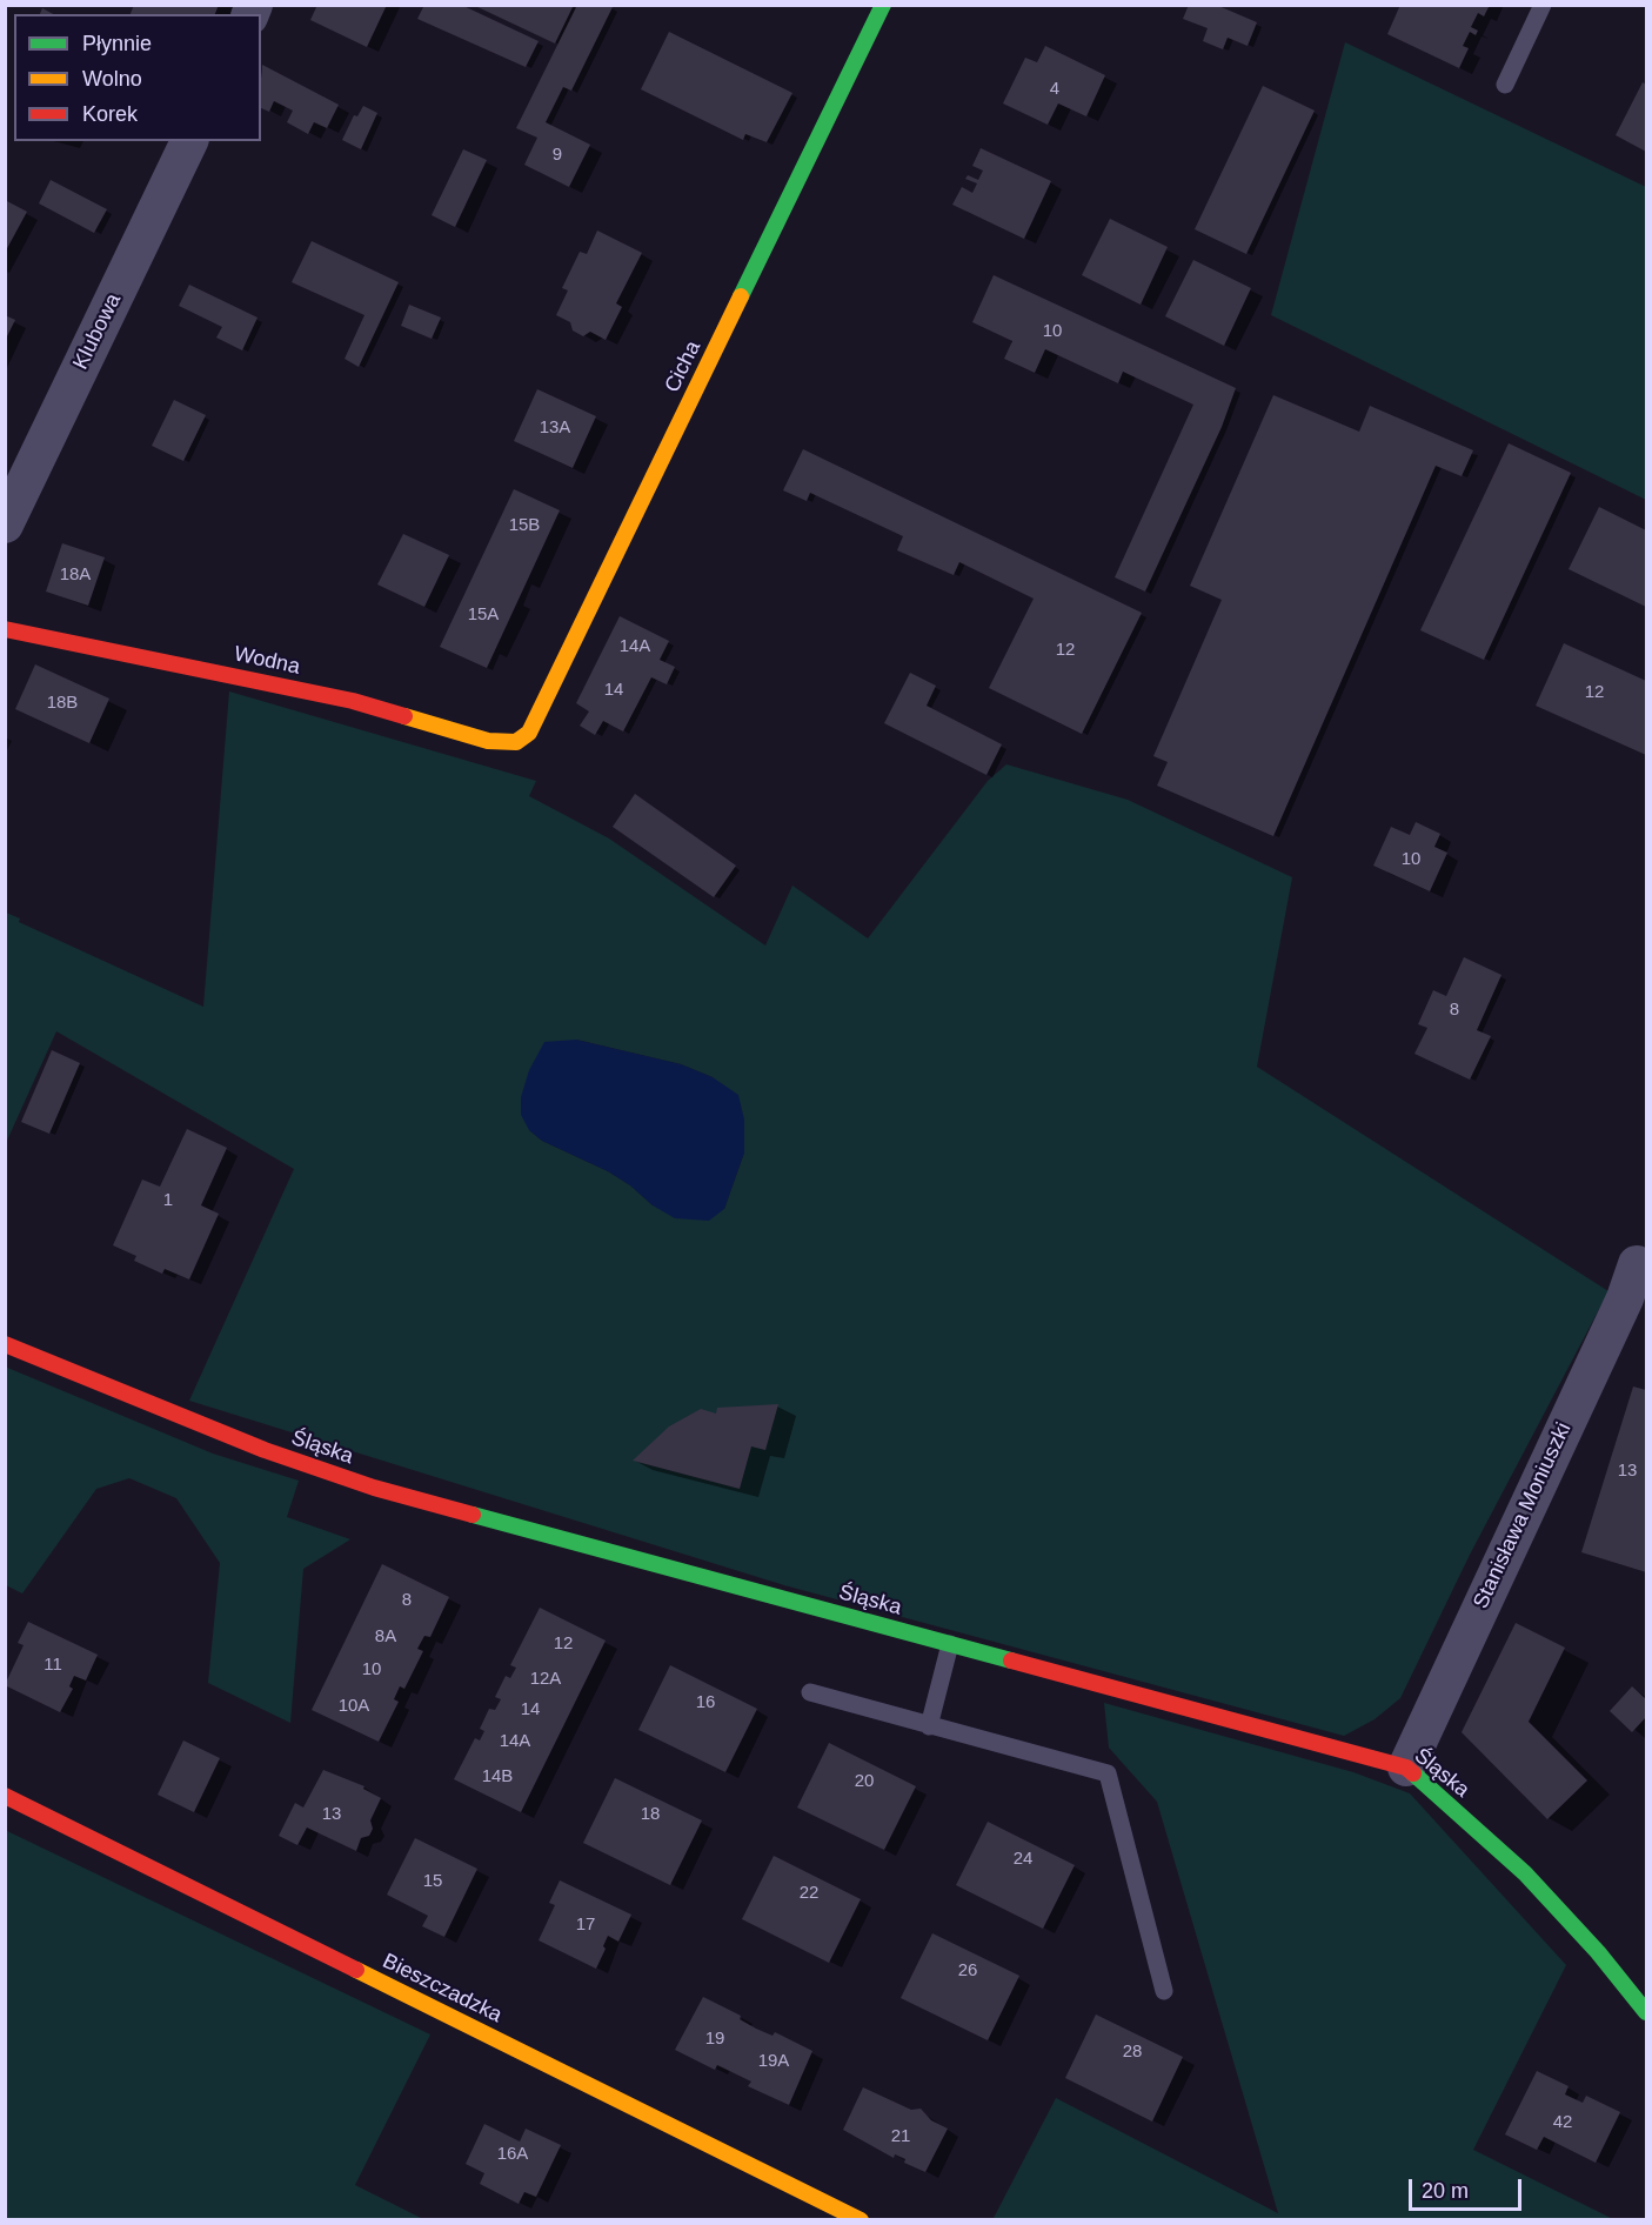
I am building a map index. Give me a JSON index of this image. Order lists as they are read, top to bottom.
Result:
{
  "streets": {
    "street": [
      "Klubowa",
      "Cicha",
      "Wodna",
      "Śląska",
      "Stanisława Moniuszki",
      "Bieszczadzka"
    ]
  },
  "crossings": [
    ["Cicha", "Wodna"],
    ["Śląska", "Stanisława Moniuszki"]
  ],
  "house_numbers": [
    "4",
    "9",
    "10",
    "13A",
    "15B",
    "18A",
    "15A",
    "14A",
    "12",
    "14",
    "12",
    "18B",
    "10",
    "8",
    "1",
    "13",
    "8",
    "8A",
    "12",
    "11",
    "10",
    "12A",
    "16",
    "10A",
    "14",
    "14A",
    "14B",
    "20",
    "13",
    "18",
    "24",
    "15",
    "22",
    "17",
    "26",
    "19",
    "28",
    "19A",
    "42",
    "21",
    "16A"
  ],
  "legend": ["Płynnie", "Wolno", "Korek"],
  "scale_bar": "20 m"
}
